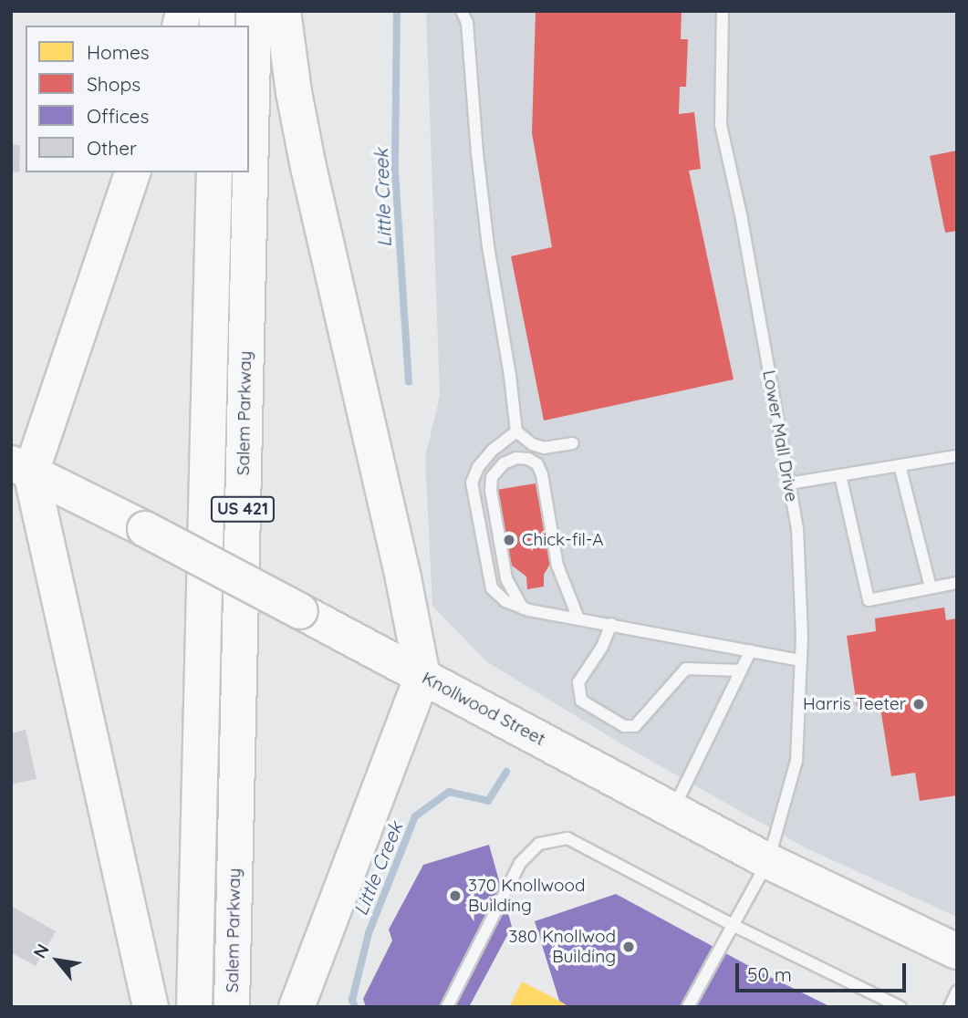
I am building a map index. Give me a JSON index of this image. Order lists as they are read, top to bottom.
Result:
{
  "streets": {
    "main road": ["Salem Parkway", "US 421", "Knollwood Street"],
    "lane": ["Lower Mall Drive"]
  },
  "crossings": [
    ["Lower Mall Drive", "Knollwood Street"]
  ],
  "water": ["Little Creek"],
  "places": [
    "Chick-fil-A",
    "Harris Teeter",
    "370 Knollwood Building",
    "380 Knollwod Building"
  ],
  "legend": [
    "Homes",
    "Shops",
    "Offices",
    "Other"
  ],
  "scale_bar": "50 m",
  "north": "top left"
}
